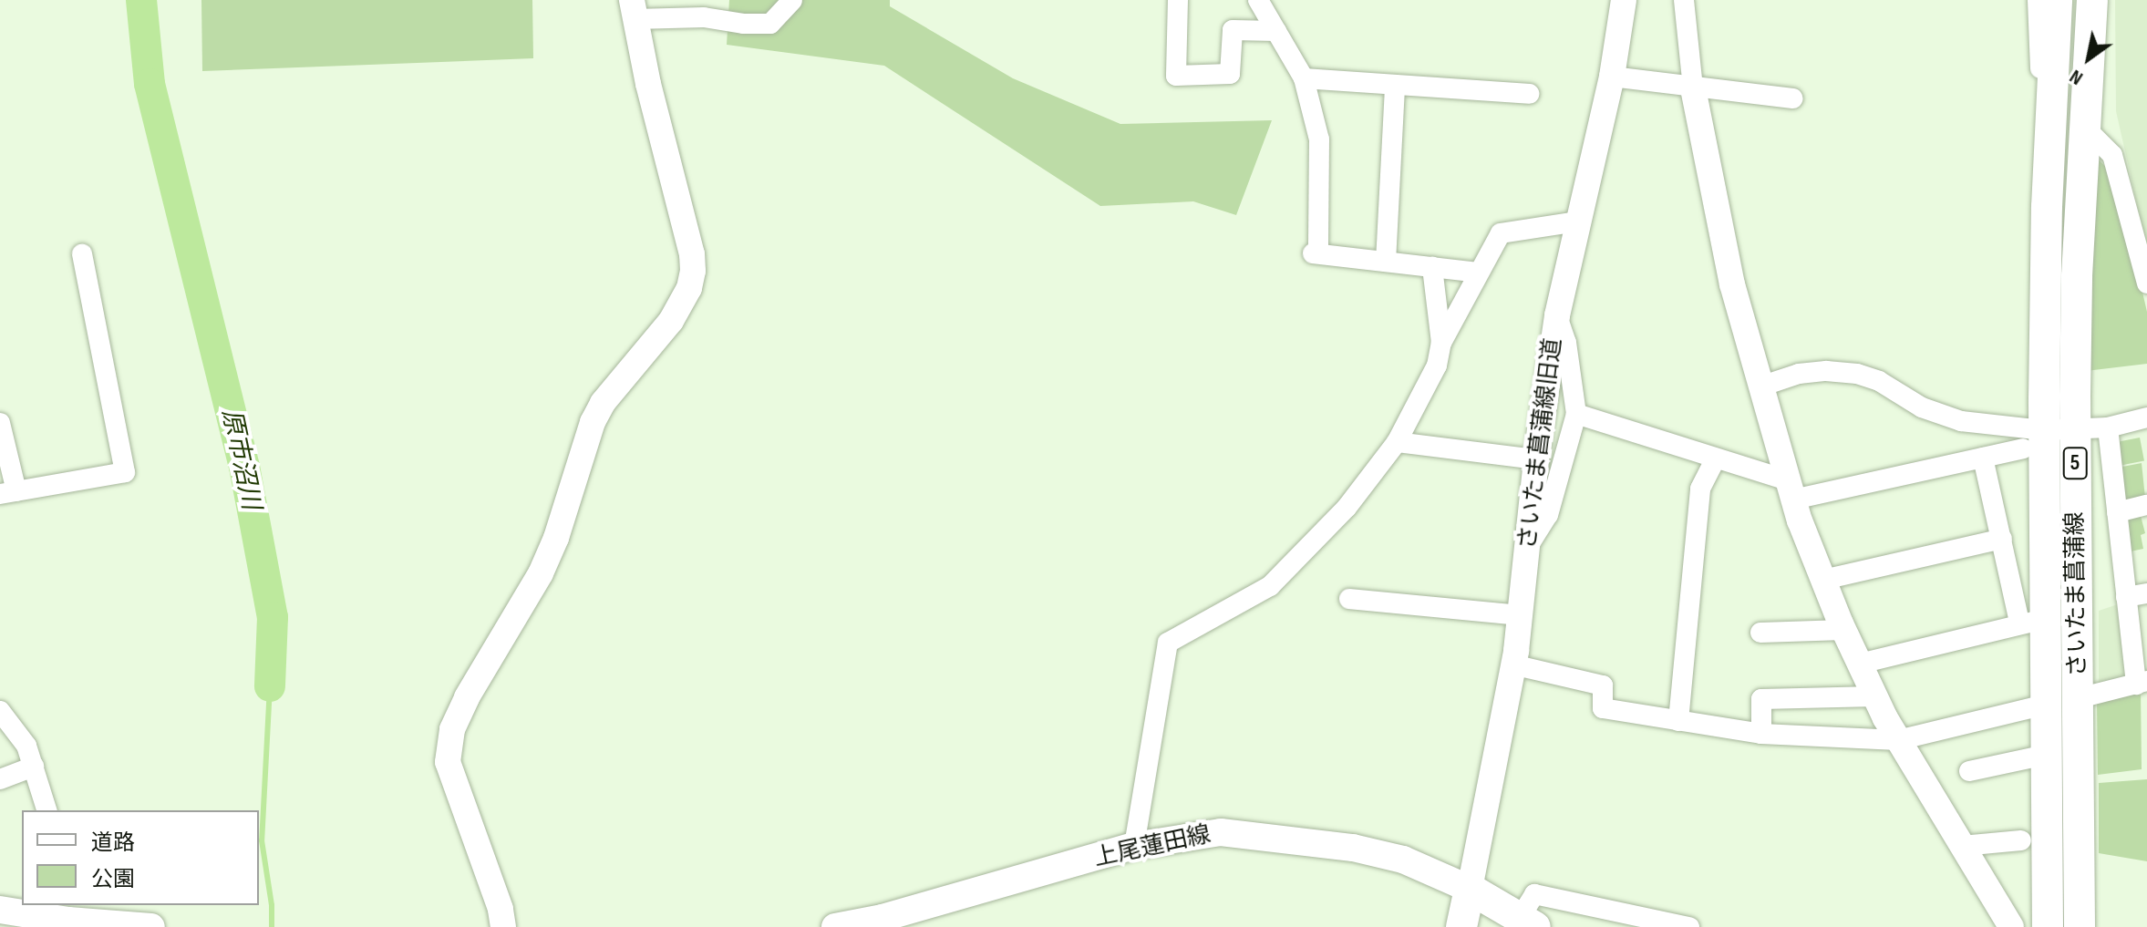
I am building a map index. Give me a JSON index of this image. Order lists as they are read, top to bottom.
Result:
{
  "streets": {
    "main road": ["5", "さいたま菖蒲線", "上尾蓮田線"],
    "street": ["さいたま菖蒲線旧道"]
  },
  "crossings": [
    ["さいたま菖蒲線旧道", "上尾蓮田線"]
  ],
  "water": ["原市沼川"],
  "legend": ["道路", "公園"],
  "north": "bottom left"
}
